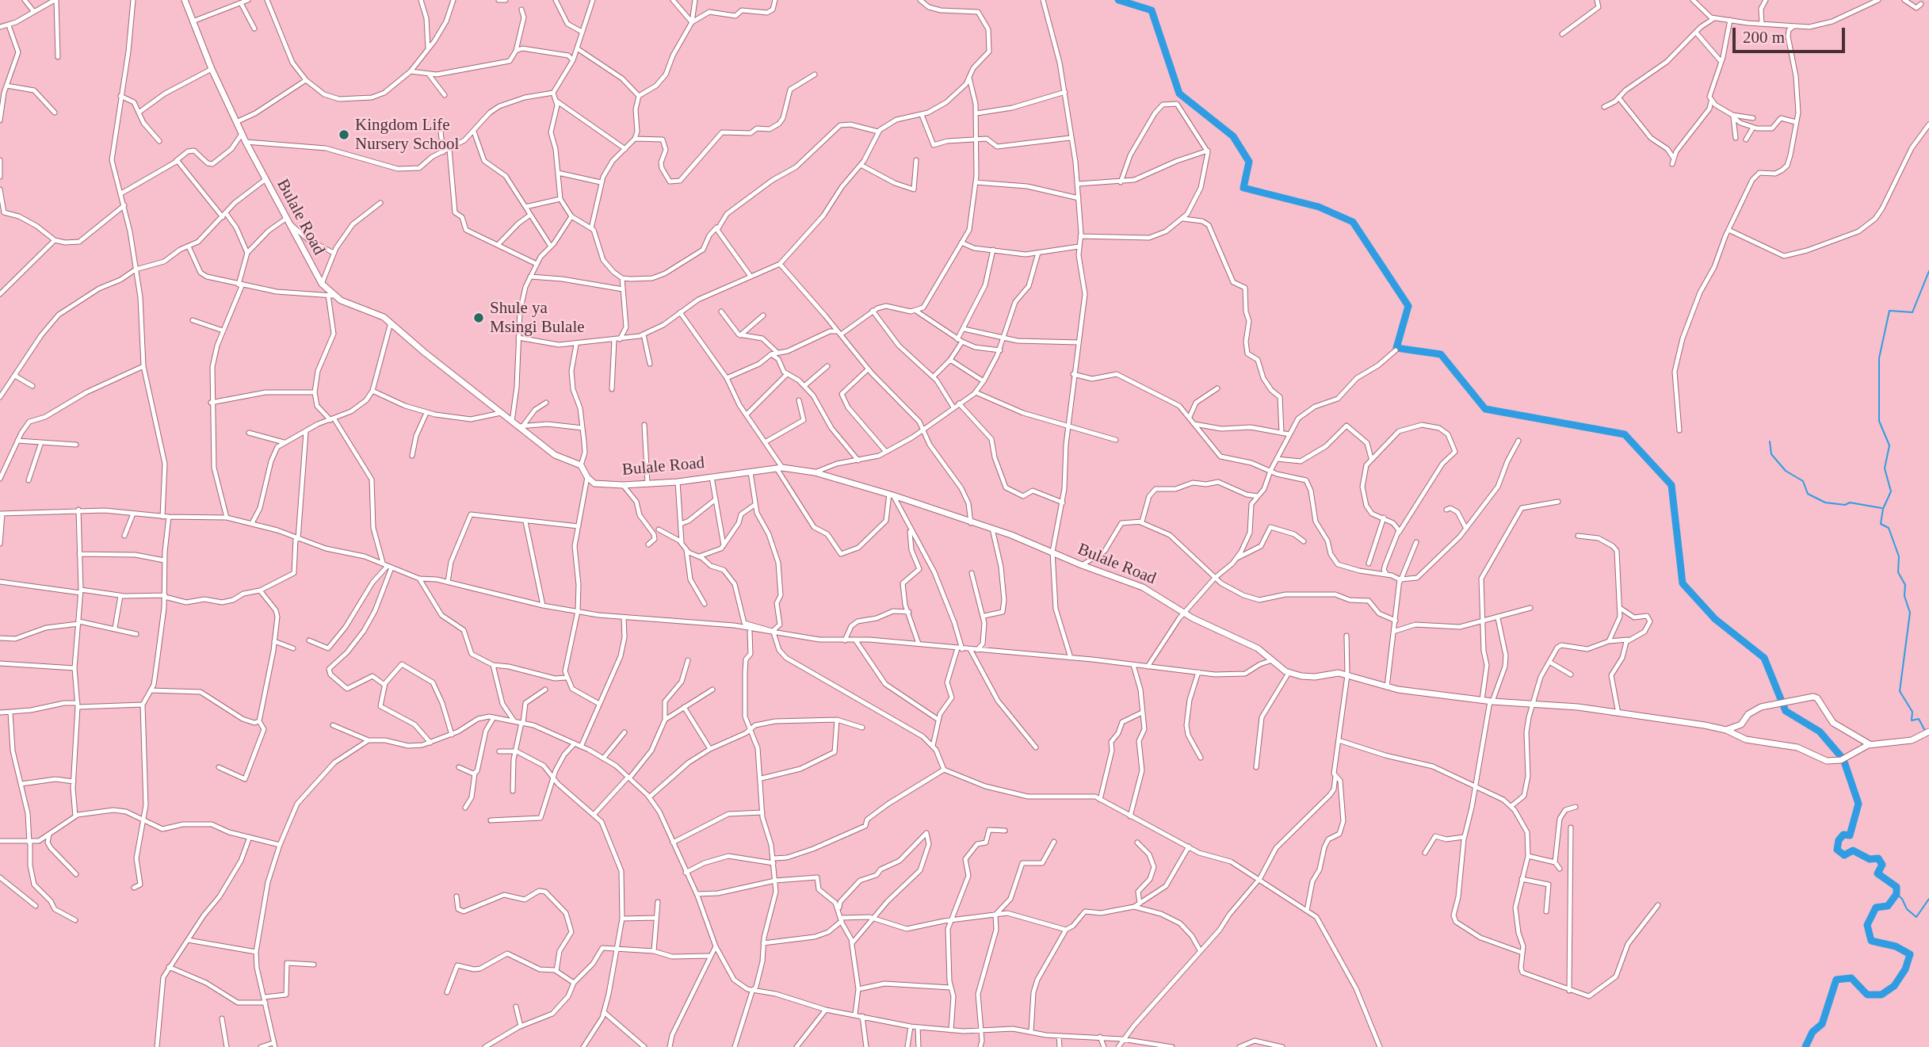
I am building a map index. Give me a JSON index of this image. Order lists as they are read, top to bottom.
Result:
{
  "streets": {
    "street": ["Bulale Road"]
  },
  "places": ["Kingdom Life Nursery School", "Shule ya Msingi Bulale"],
  "scale_bar": "200 m"
}
